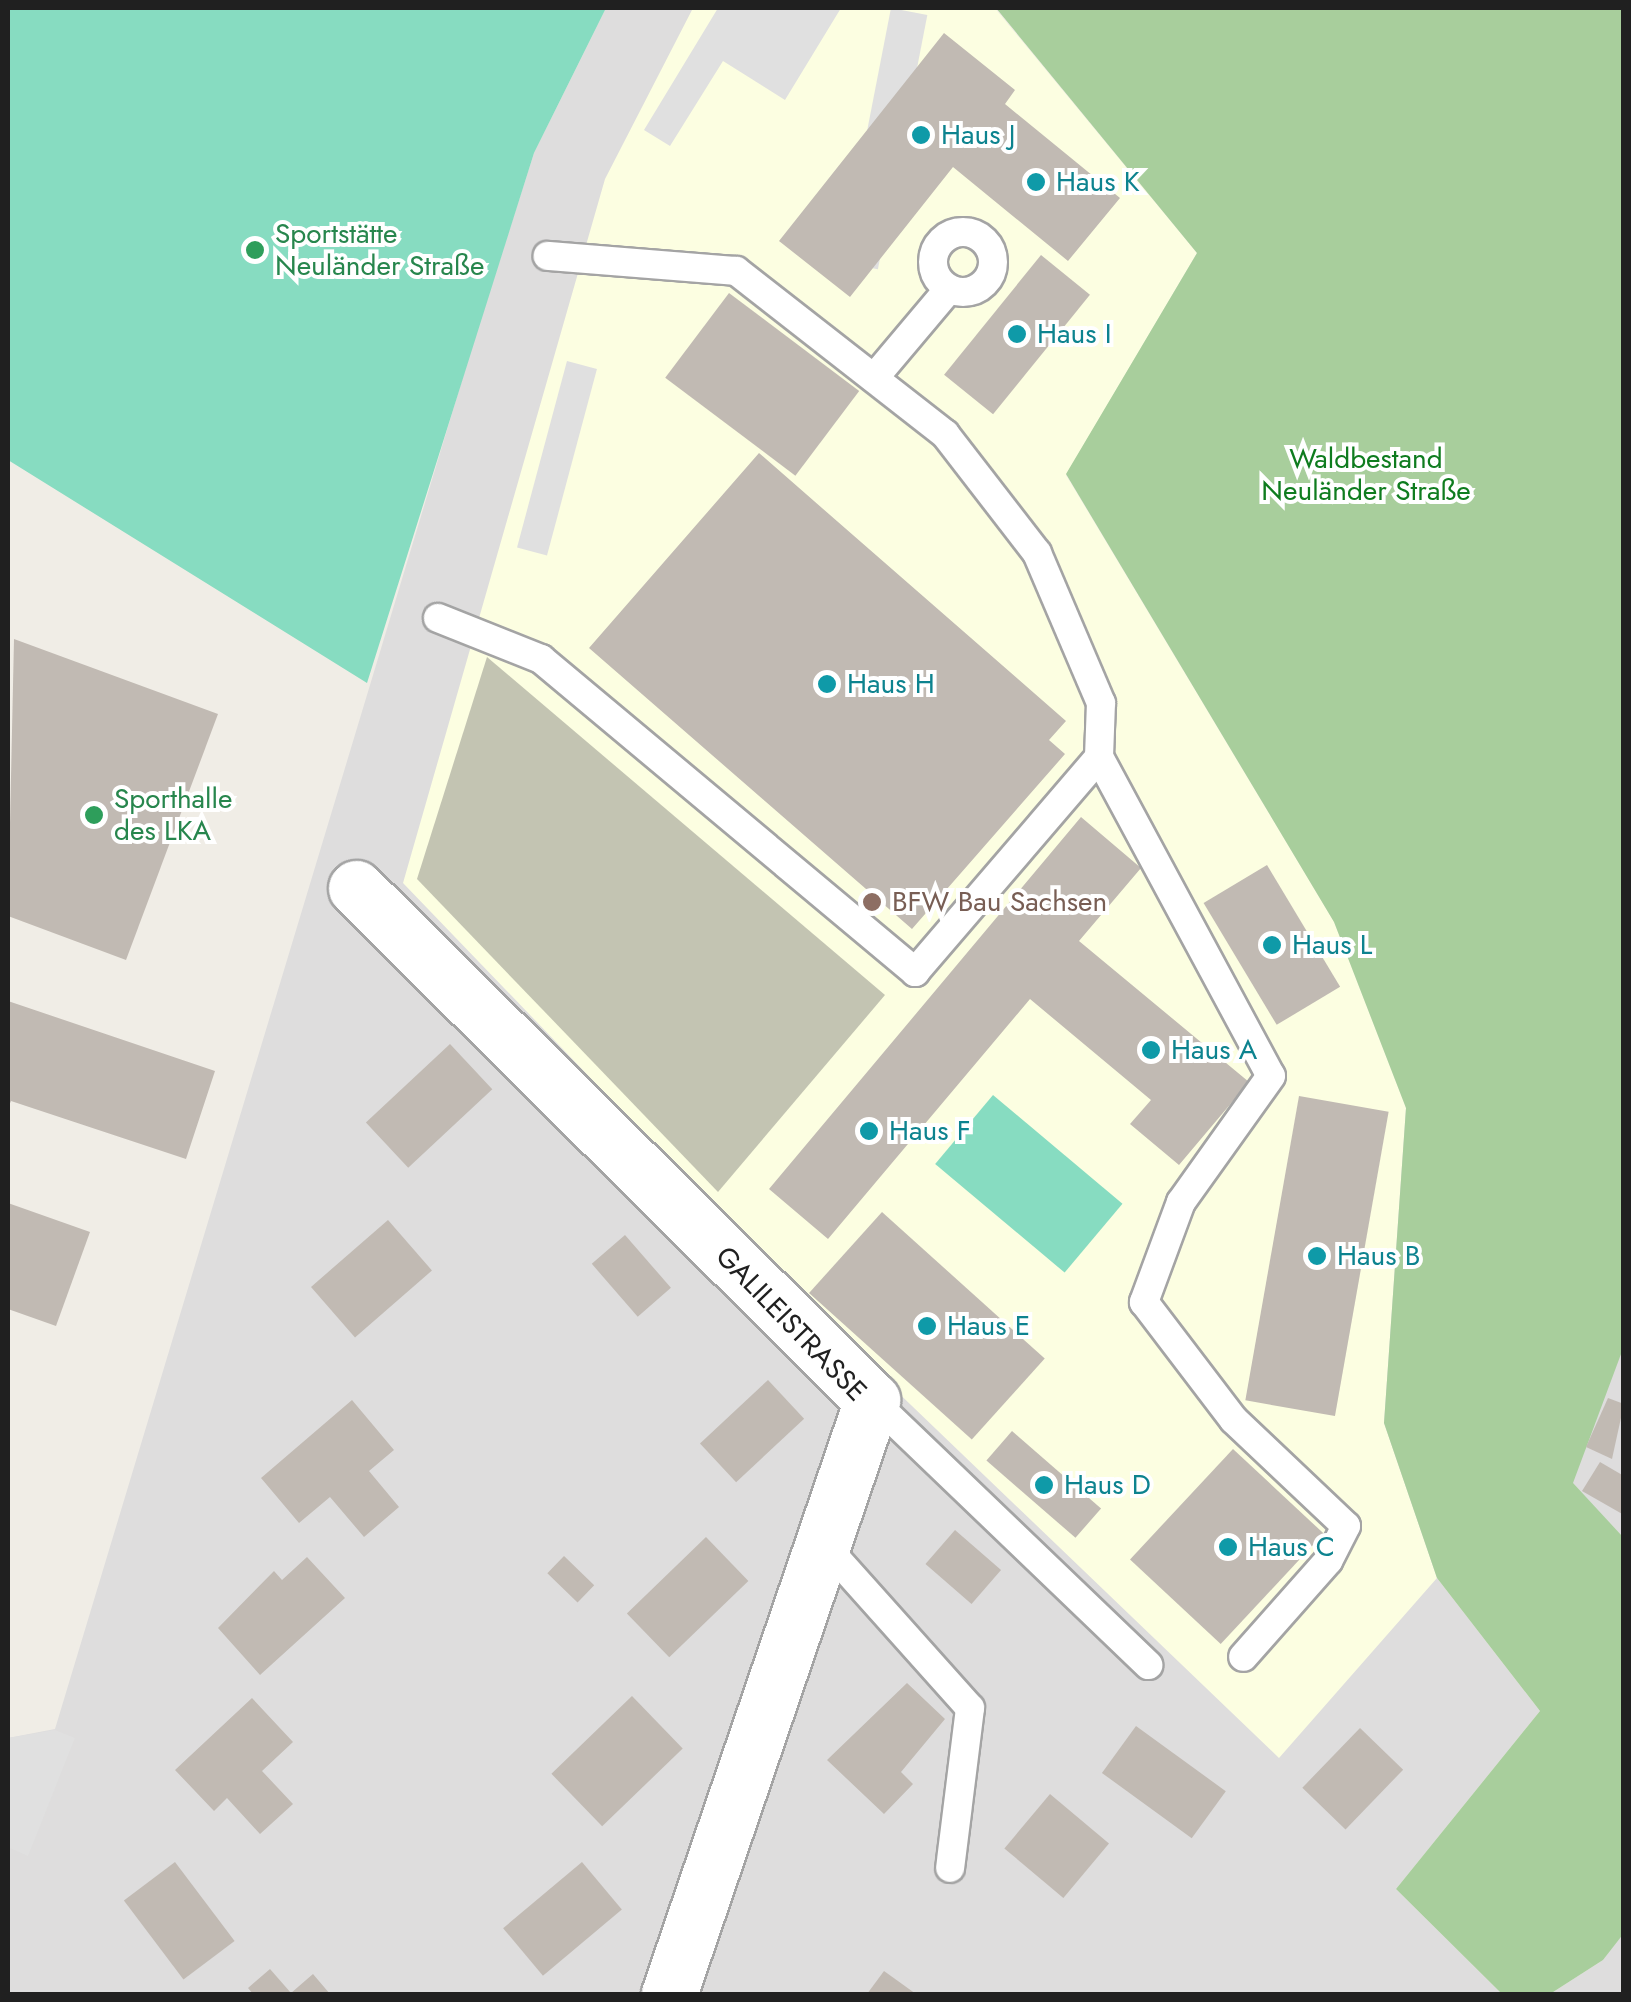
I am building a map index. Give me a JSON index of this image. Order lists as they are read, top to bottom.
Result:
{
  "streets": {
    "street": ["GALILEISTRASSE"]
  },
  "parks": ["Waldbestand Neuländer Straße"],
  "places": [
    "Haus J",
    "Haus K",
    "Sportstätte Neuländer Straße",
    "Haus I",
    "Haus H",
    "Sporthalle des LKA",
    "BFW Bau Sachsen",
    "Haus L",
    "Haus A",
    "Haus F",
    "Haus B",
    "Haus E",
    "Haus D",
    "Haus C"
  ]
}
